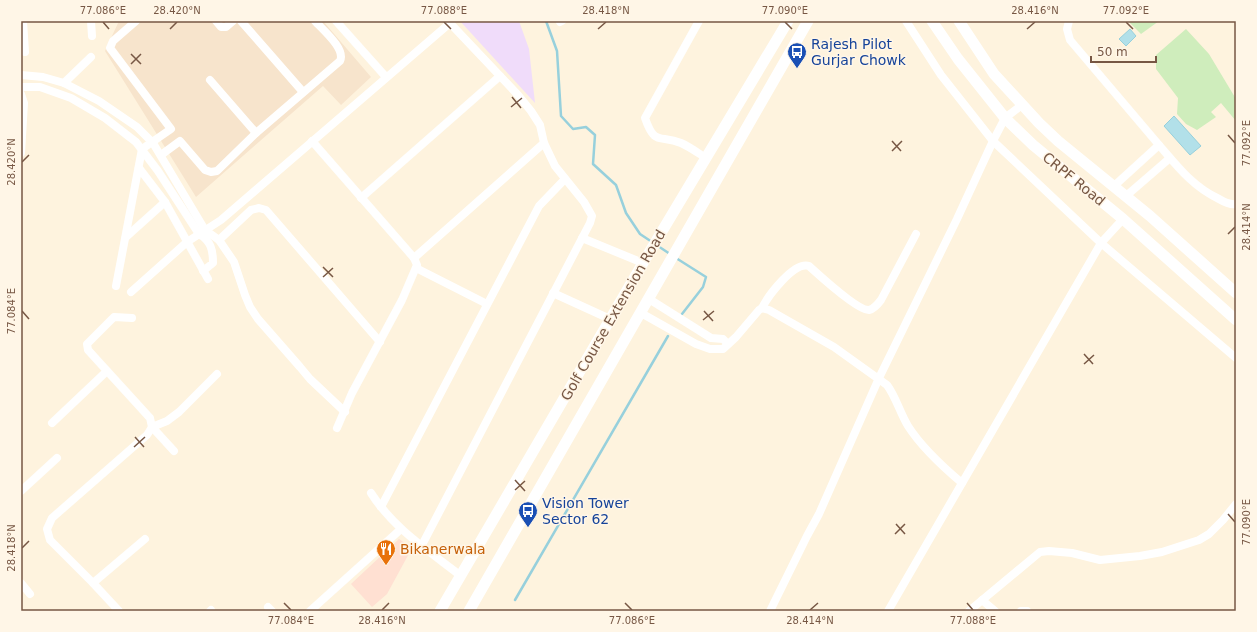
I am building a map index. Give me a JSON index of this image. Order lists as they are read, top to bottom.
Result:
{
  "streets": {
    "main road": ["CRPF Road", "Golf Course Extension Road"]
  },
  "places": {
    "bus stop": ["Rajesh Pilot Gurjar Chowk", "Vision Tower Sector 62"],
    "restaurant": ["Bikanerwala"]
  },
  "scale_bar": "50 m",
  "coordinates": [
    "77.086°E",
    "28.420°N",
    "77.088°E",
    "28.418°N",
    "77.090°E",
    "28.416°N",
    "77.092°E",
    "28.414°N",
    "77.084°E"
  ]
}
